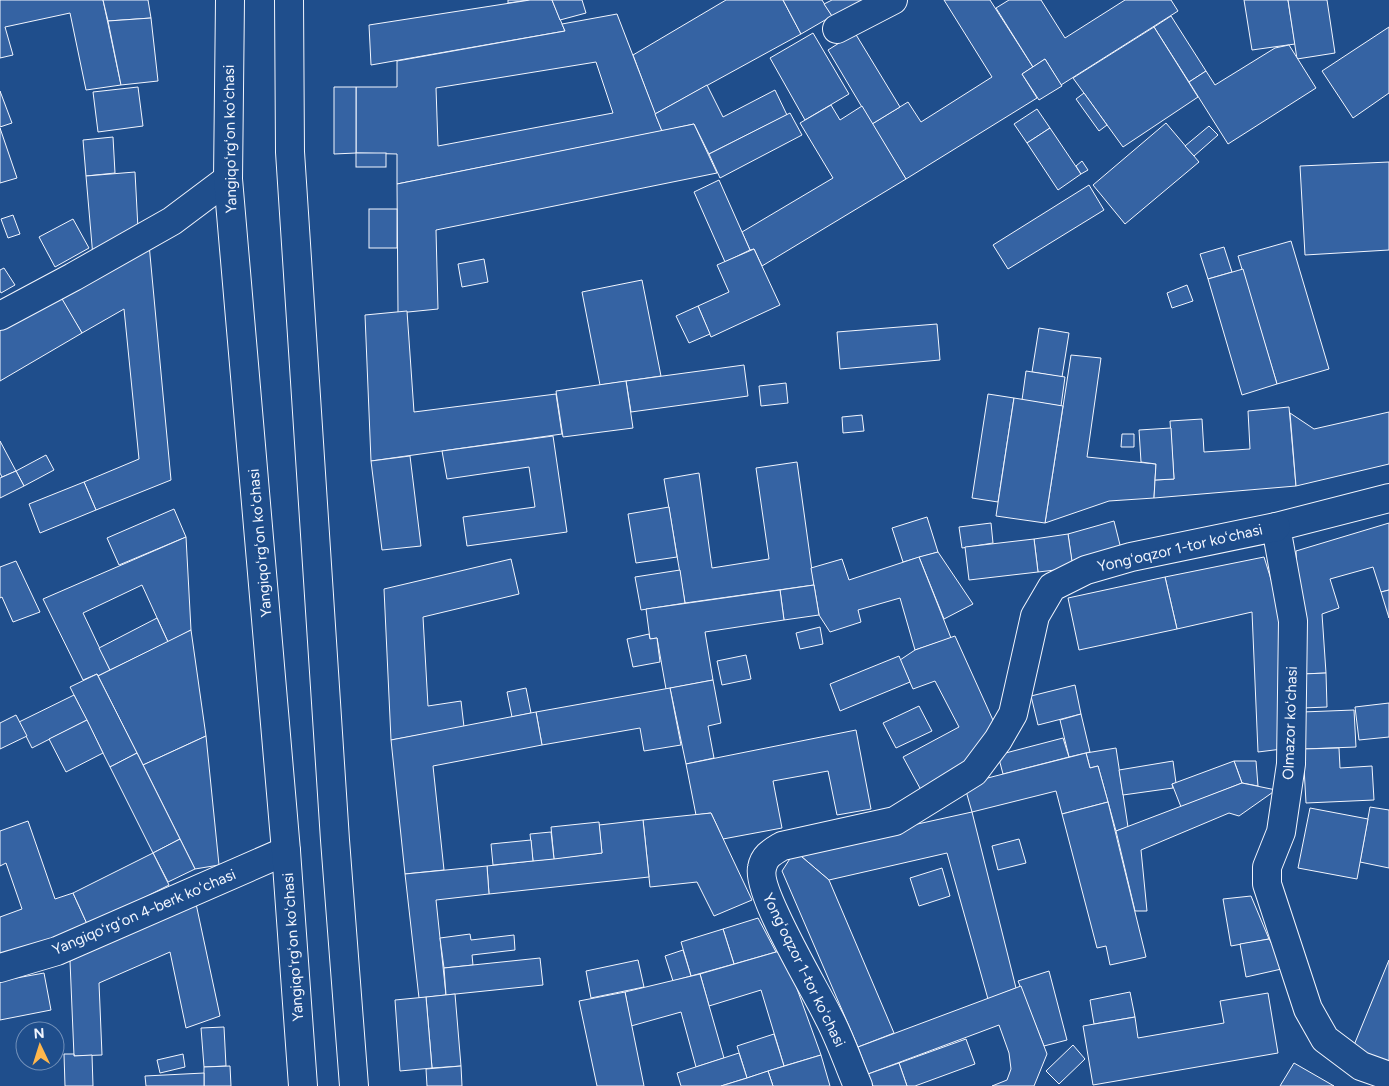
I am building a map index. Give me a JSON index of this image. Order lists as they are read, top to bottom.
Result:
{
  "streets": {
    "street": [
      "Yangiqoʻrgʻon koʻchasi",
      "Yongʻoqzor 1-tor koʻchasi",
      "Olmazor koʻchasi",
      "Yangiqoʻrgʻon 4-berk koʻchasi"
    ]
  },
  "crossings": [
    ["Yangiqoʻrgʻon koʻchasi", "Yangiqoʻrgʻon 4-berk koʻchasi"],
    ["Yongʻoqzor 1-tor koʻchasi", "Olmazor koʻchasi"]
  ],
  "north": "top"
}
